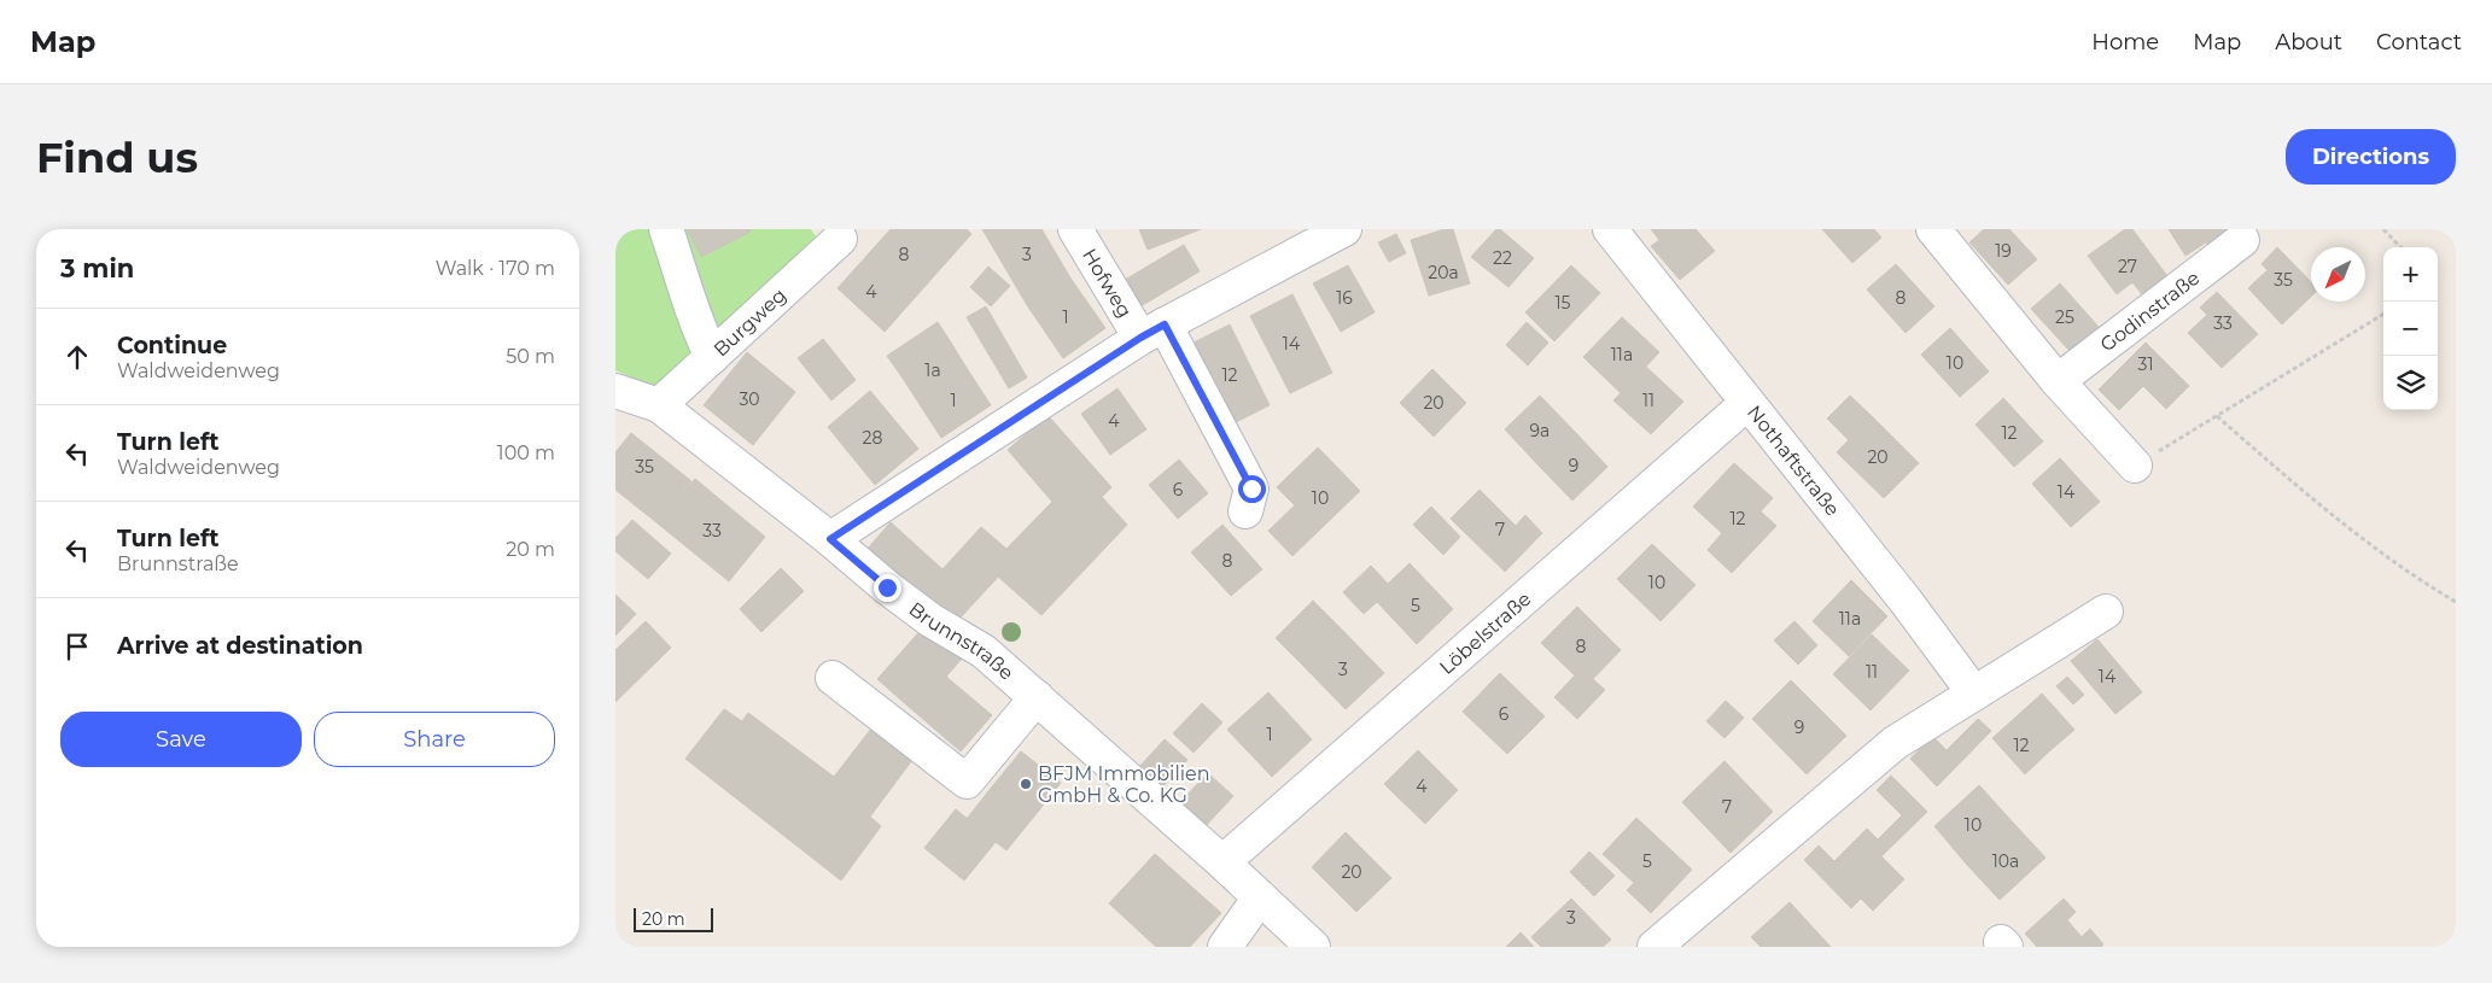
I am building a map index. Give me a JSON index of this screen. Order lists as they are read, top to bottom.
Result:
{
  "streets": {
    "street": [
      "Hofweg",
      "Godinstraße",
      "Burgweg",
      "Nothaftstraße",
      "Löbelstraße",
      "Brunnstraße"
    ]
  },
  "crossings": [
    ["Burgweg", "Brunnstraße"],
    ["Nothaftstraße", "Löbelstraße"],
    ["Löbelstraße", "Brunnstraße"]
  ],
  "places": ["BFJM Immobilien GmbH & Co. KG"],
  "house_numbers": [
    "19",
    "8",
    "3",
    "22",
    "27",
    "20a",
    "35",
    "4",
    "16",
    "8",
    "15",
    "1",
    "25",
    "33",
    "14",
    "11a",
    "10",
    "31",
    "1a",
    "12",
    "30",
    "1",
    "11",
    "20",
    "4",
    "9a",
    "12",
    "28",
    "20",
    "9",
    "35",
    "6",
    "14",
    "10",
    "12",
    "7",
    "33",
    "8",
    "10",
    "5",
    "11a",
    "8",
    "3",
    "11",
    "14",
    "6",
    "9",
    "1",
    "12",
    "4",
    "7",
    "10",
    "5",
    "10a",
    "20",
    "3"
  ],
  "scale_bar": "20 m",
  "north": "bottom left",
  "page": {
    "header": "Map",
    "nav": [
      "Home",
      "Map",
      "About",
      "Contact"
    ],
    "buttons": [
      "Directions",
      ["Save", "Share"]
    ],
    "title": "Find us",
    "heading": ["3 min", "Walk · 170 m"],
    "map_buttons": ["+", "−"],
    "list": [
      ["Continue", "Waldweidenweg", "50 m"],
      ["Turn left", "Waldweidenweg", "100 m"],
      ["Turn left", "Brunnstraße", "20 m"],
      "Arrive at destination"
    ],
    "scale": "20 m"
  }
}
